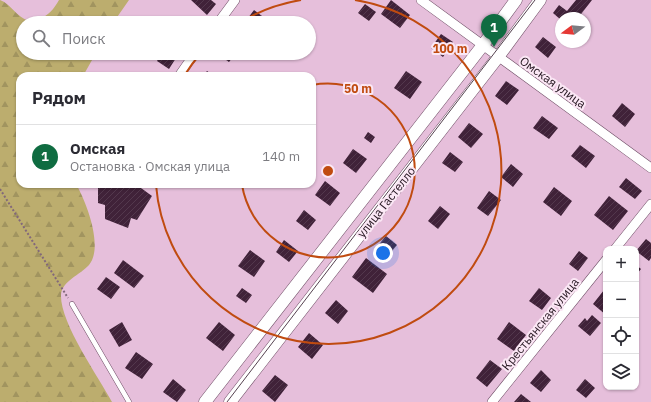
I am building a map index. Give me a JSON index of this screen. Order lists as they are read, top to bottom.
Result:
{
  "streets": {
    "street": ["Омская улица", "улица Гастелло", "Крестьянская улица"]
  },
  "crossings": [
    ["Омская улица", "улица Гастелло"]
  ],
  "north": "left",
  "page": {
    "pins": "1",
    "search": "Поиск",
    "heading": "Рядом",
    "list": [
      {
        "mark": "1",
        "name": "Омская",
        "note": "Остановка · Омская улица",
        "value": "140 m"
      }
    ],
    "map_buttons": ["+", "−"]
  },
  "rings": ["100 m", "50 m"]
}
